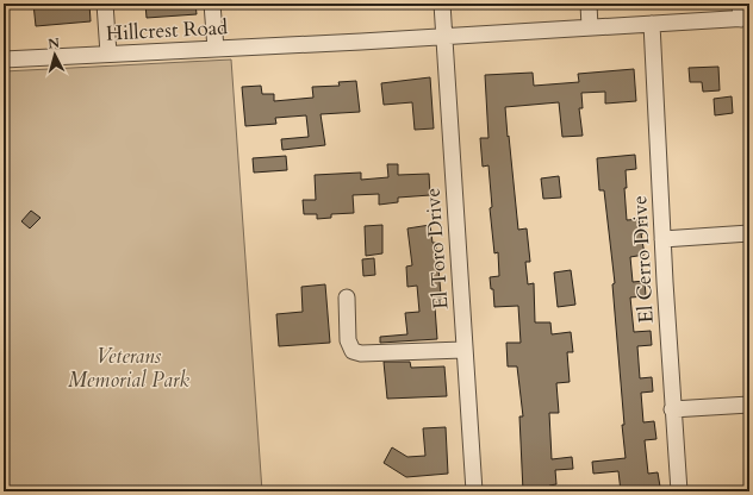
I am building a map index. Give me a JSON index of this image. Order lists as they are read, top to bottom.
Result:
{
  "streets": {
    "street": ["Hillcrest Road", "El Toro Drive", "El Cerro Drive"]
  },
  "crossings": [
    ["Hillcrest Road", "El Toro Drive"],
    ["Hillcrest Road", "El Cerro Drive"]
  ],
  "parks": ["Veterans Memorial Park"],
  "north": "top"
}
